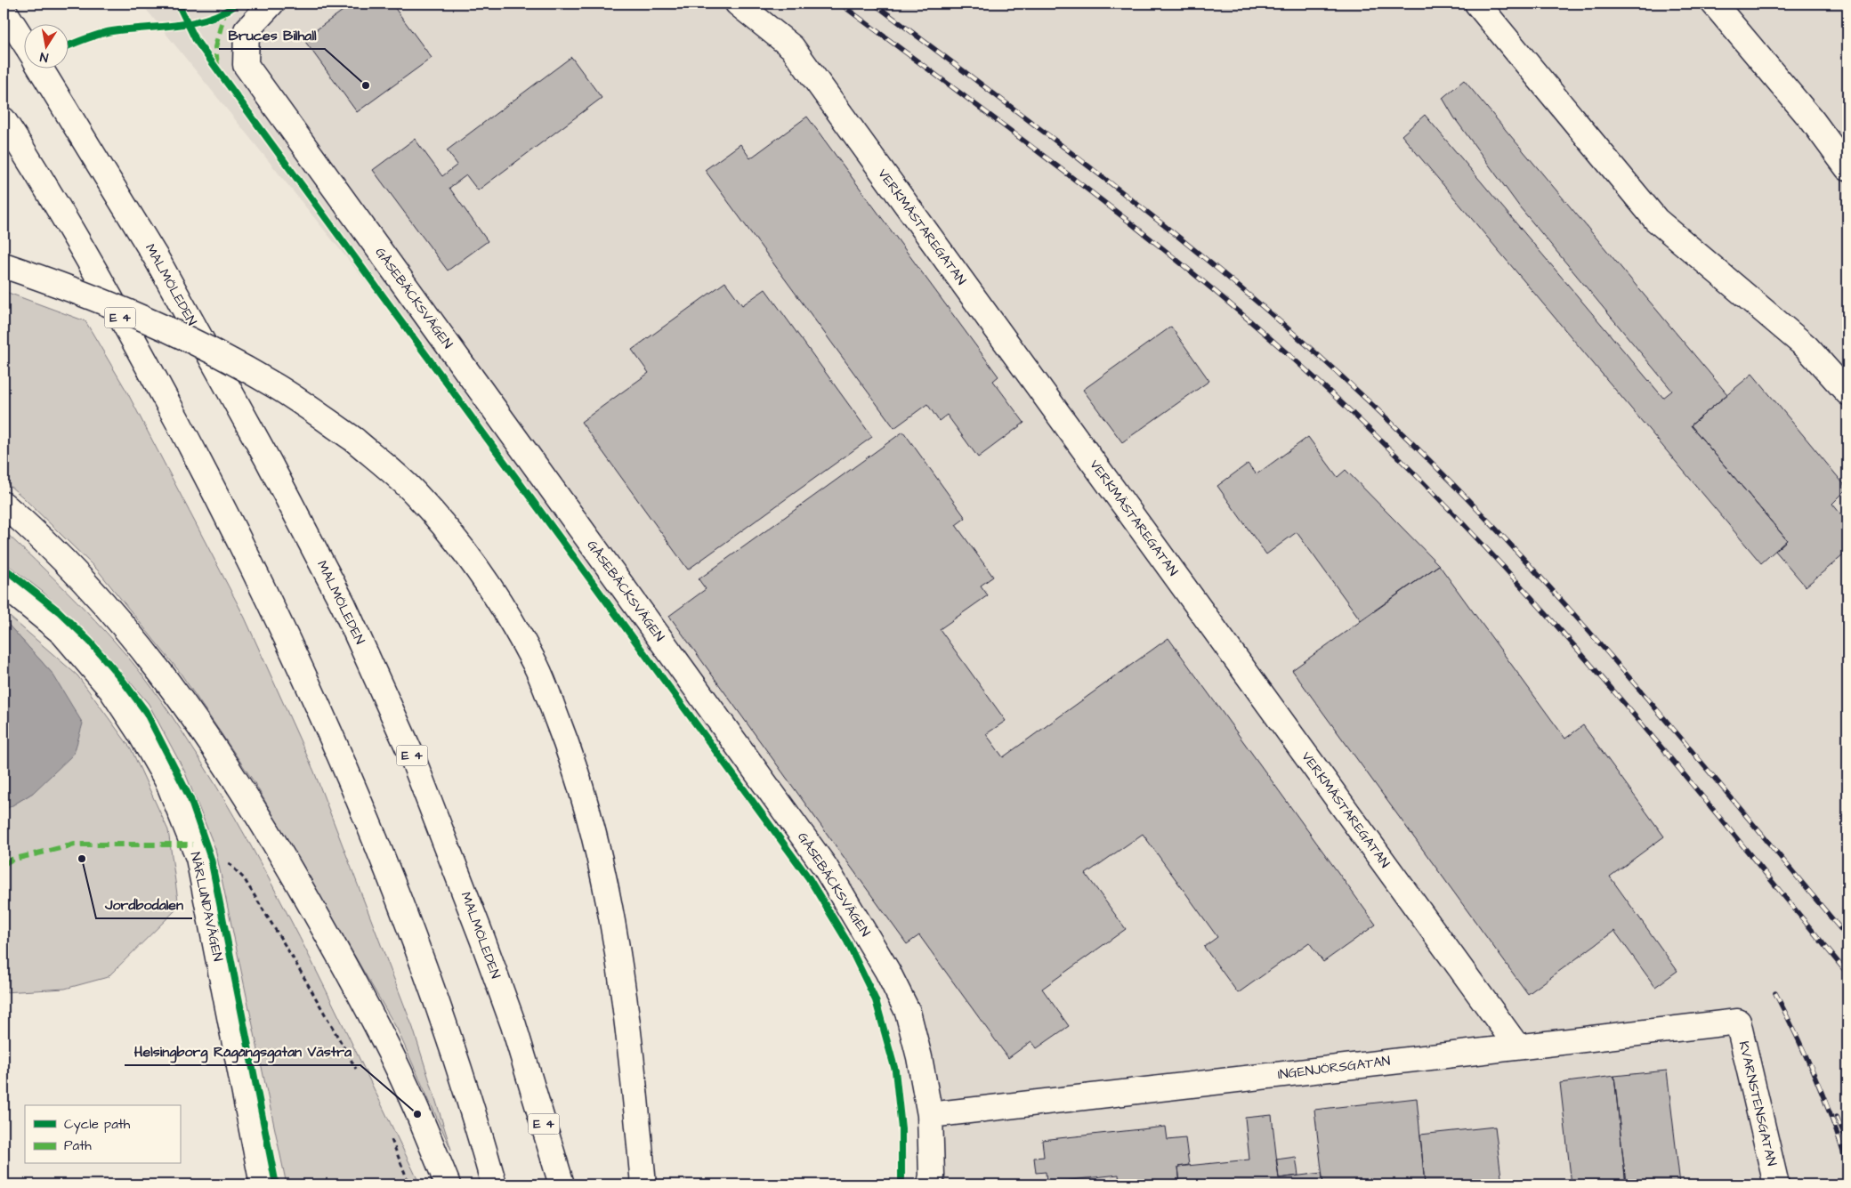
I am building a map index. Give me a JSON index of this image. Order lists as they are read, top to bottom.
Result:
{
  "streets": {
    "main road": [
      "VERKMÄSTAREGATAN",
      "MALMÖLEDEN",
      "GÅSEBÄCKSVÄGEN",
      "E 4",
      "NÄRLUNDAVÄGEN",
      "INGENJÖRSGATAN",
      "KVARNSTENSGATAN"
    ]
  },
  "crossings": [
    ["VERKMÄSTAREGATAN", "INGENJÖRSGATAN"],
    ["GÅSEBÄCKSVÄGEN", "INGENJÖRSGATAN"],
    ["INGENJÖRSGATAN", "KVARNSTENSGATAN"]
  ],
  "places": ["Bruces Bilhall", "Jordbodalen", "Helsingborg Rågångsgatan Västra"],
  "legend": ["Cycle path", "Path"],
  "north": "bottom"
}
